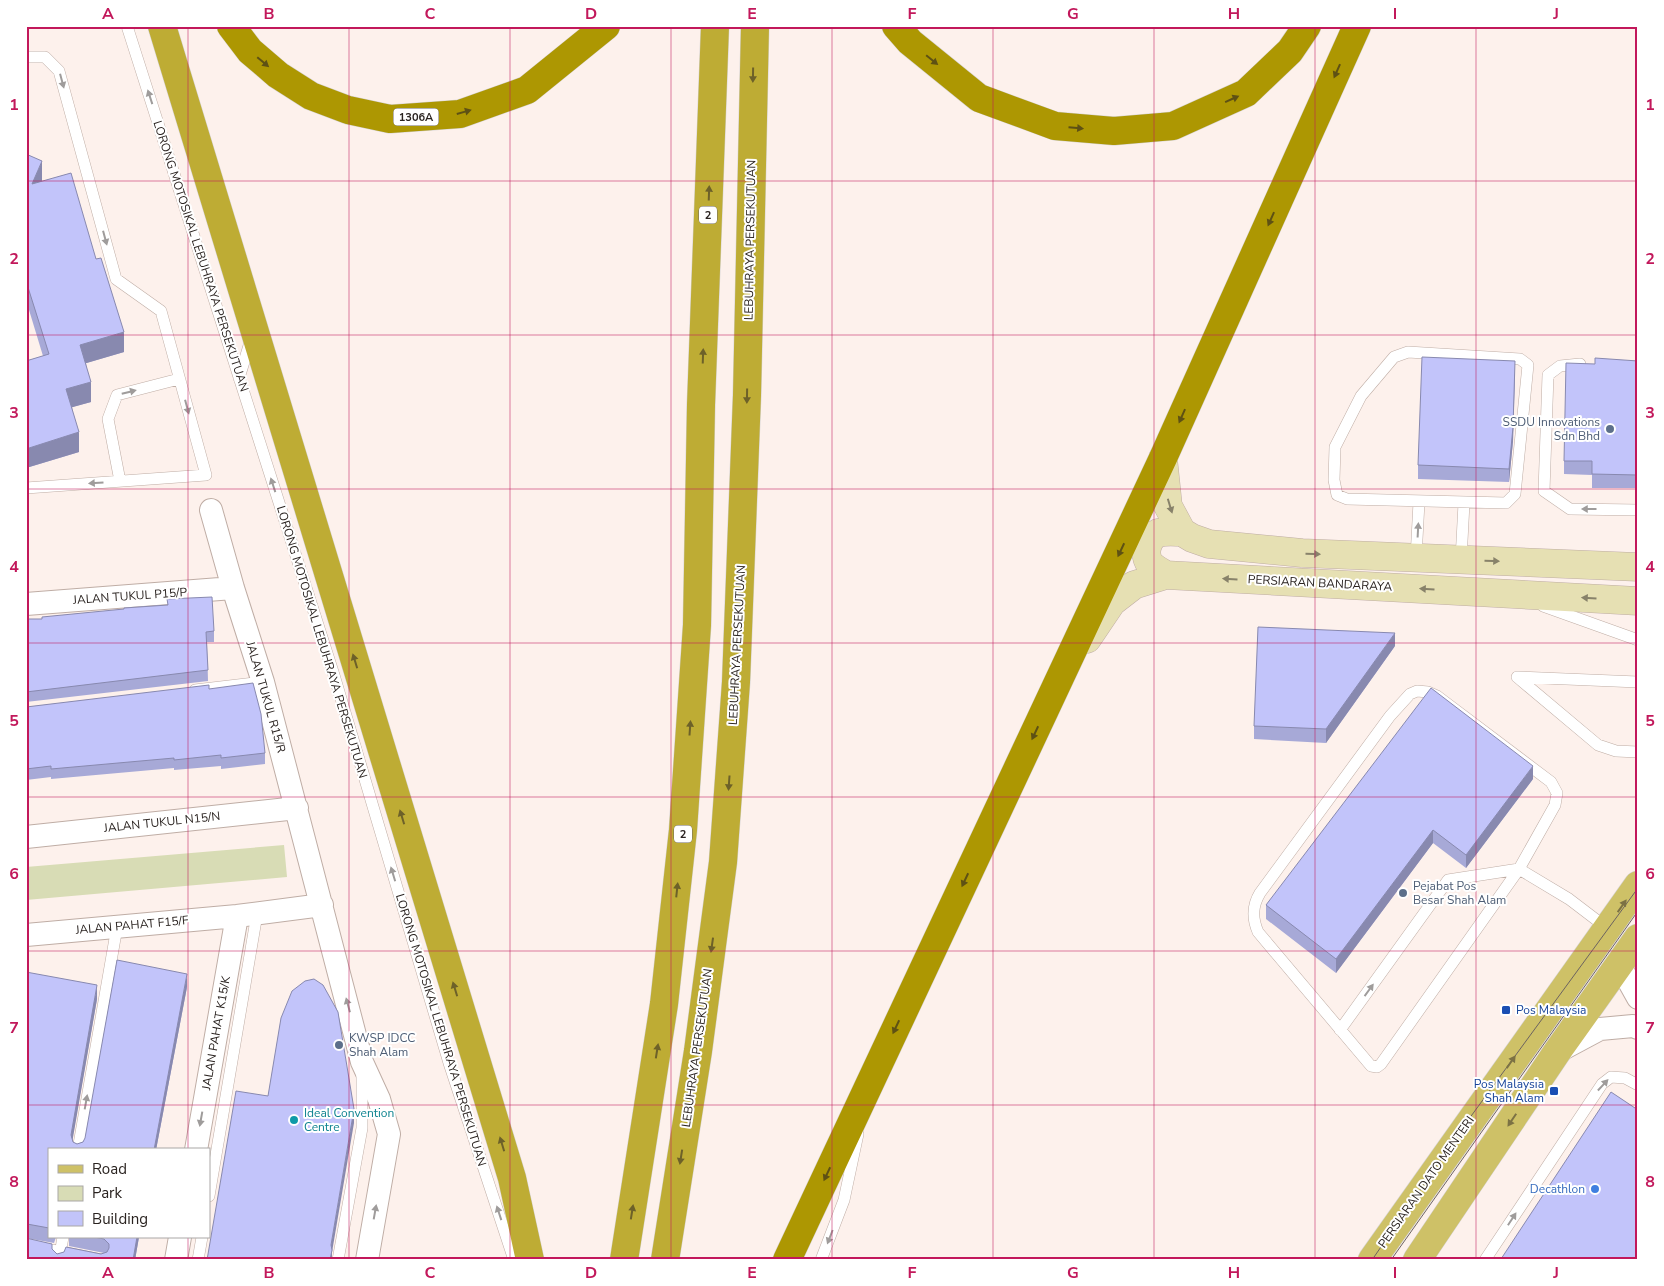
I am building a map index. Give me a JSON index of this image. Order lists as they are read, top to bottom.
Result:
{
  "streets": {
    "highway": ["1306A", "2", "LEBUHRAYA PERSEKUTUAN"],
    "main road": ["PERSIARAN BANDARAYA", "PERSIARAN DATO MENTERI"],
    "street": [
      "JALAN TUKUL P15/P",
      "JALAN TUKUL R15/R",
      "JALAN TUKUL N15/N",
      "JALAN PAHAT F15/F",
      "JALAN PAHAT K15/K"
    ],
    "lane": ["LORONG MOTOSIKAL LEBUHRAYA PERSEKUTUAN"]
  },
  "crossings": [
    ["JALAN TUKUL P15/P", "JALAN TUKUL R15/R"],
    ["JALAN TUKUL R15/R", "JALAN TUKUL N15/N"],
    ["JALAN TUKUL R15/R", "JALAN PAHAT F15/F"],
    ["JALAN PAHAT F15/F", "JALAN PAHAT K15/K"]
  ],
  "one_way": ["JALAN TUKUL R15/R", "JALAN PAHAT K15/K"],
  "places": {
    "other": [
      "SSDU Innovations Sdn Bhd",
      "Pejabat Pos Besar Shah Alam",
      "KWSP IDCC Shah Alam",
      "Ideal Convention Centre",
      "Decathlon"
    ],
    "transit": ["Pos Malaysia", "Pos Malaysia Shah Alam"]
  },
  "legend": ["Road", "Park", "Building"],
  "grid": {
    "columns": [
      "A",
      "B",
      "C",
      "D",
      "E",
      "F",
      "G",
      "H",
      "I",
      "J"
    ],
    "rows": [
      "1",
      "2",
      "3",
      "4",
      "5",
      "6",
      "7",
      "8"
    ]
  }
}
